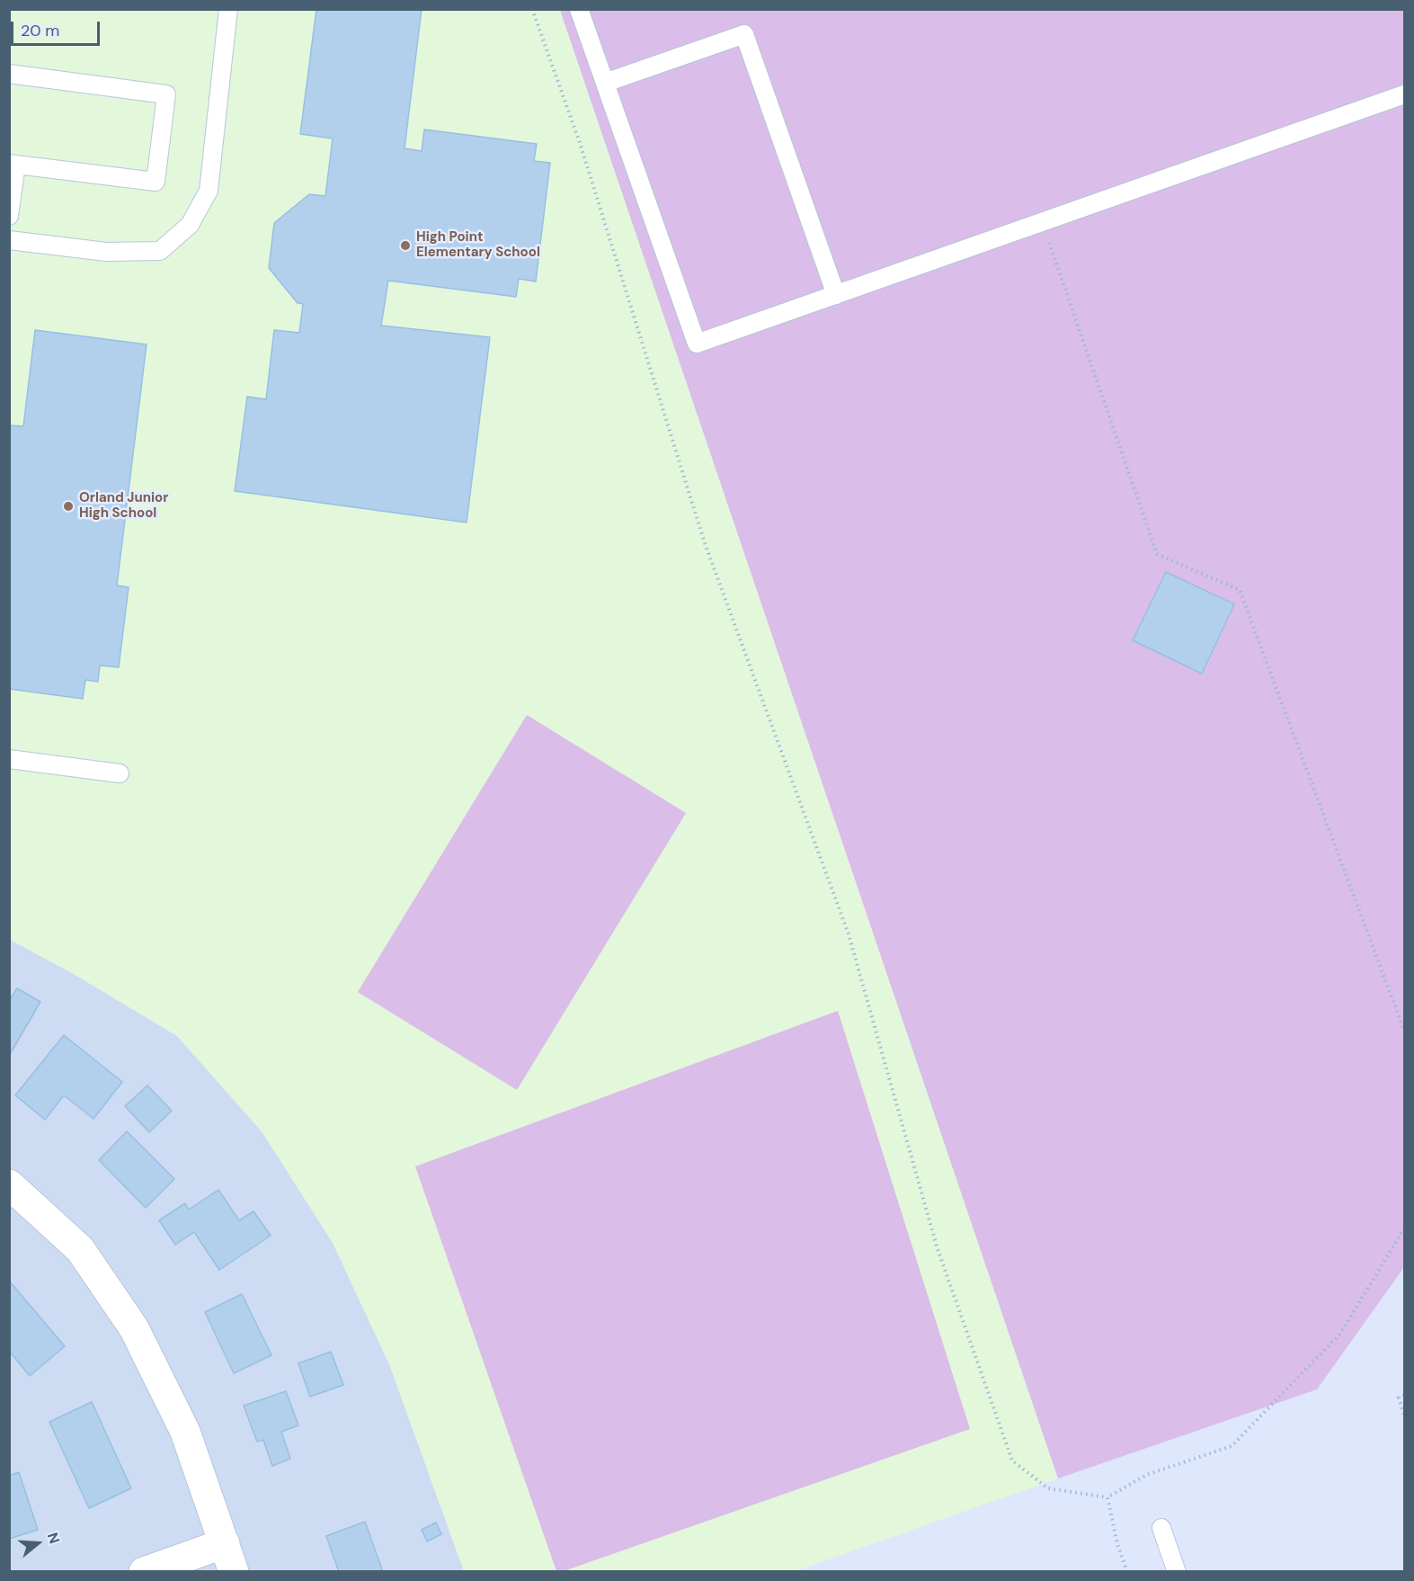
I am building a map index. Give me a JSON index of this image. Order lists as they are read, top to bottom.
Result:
{
  "places": ["High Point Elementary School", "Orland Junior High School"],
  "scale_bar": "20 m",
  "north": "right"
}
